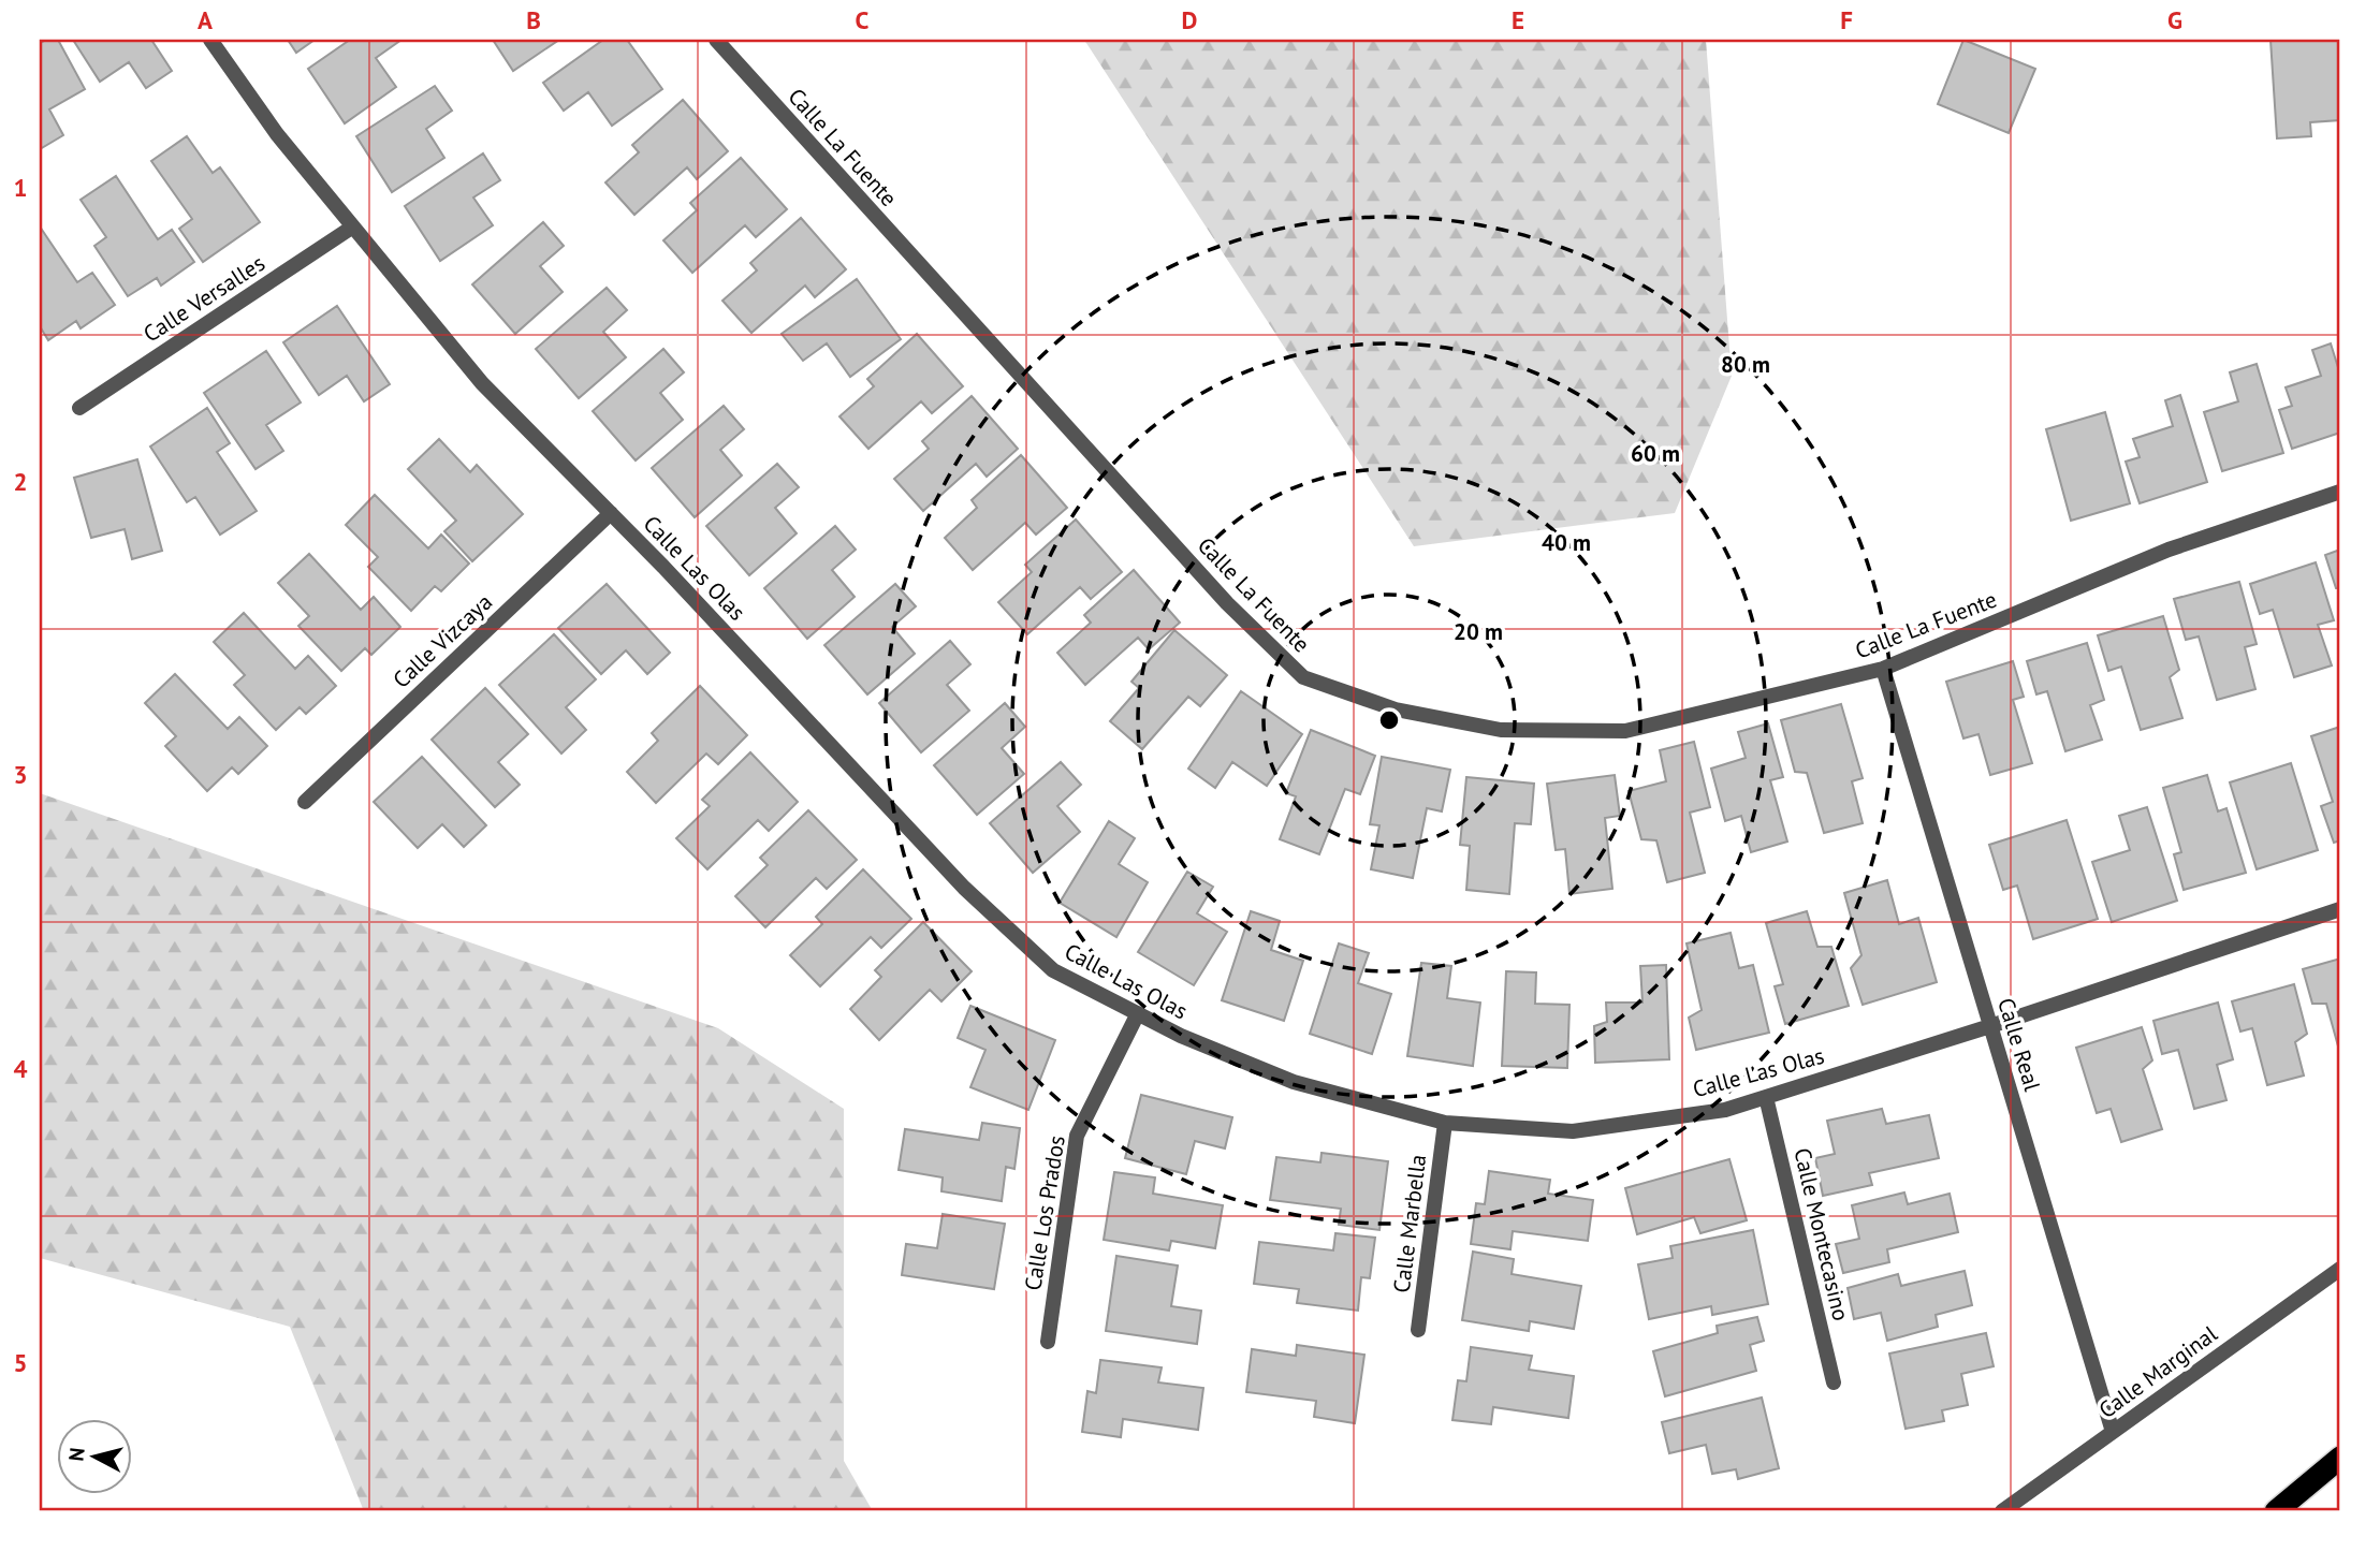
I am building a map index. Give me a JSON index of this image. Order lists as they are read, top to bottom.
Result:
{
  "streets": {
    "street": [
      "Calle La Fuente",
      "Calle Versalles",
      "Calle Las Olas",
      "Calle Vizcaya",
      "Calle Real",
      "Calle Los Prados",
      "Calle Marbella",
      "Calle Montecasino",
      "Calle Marginal"
    ]
  },
  "crossings": [
    ["Calle La Fuente", "Calle Real"],
    ["Calle Versalles", "Calle Las Olas"],
    ["Calle Las Olas", "Calle Vizcaya"],
    ["Calle Las Olas", "Calle Real"],
    ["Calle Las Olas", "Calle Los Prados"],
    ["Calle Las Olas", "Calle Marbella"],
    ["Calle Las Olas", "Calle Montecasino"],
    ["Calle Real", "Calle Marginal"]
  ],
  "north": "left",
  "grid": {
    "columns": [
      "A",
      "B",
      "C",
      "D",
      "E",
      "F",
      "G"
    ],
    "rows": [
      "1",
      "2",
      "3",
      "4",
      "5"
    ]
  },
  "rings": [
    "80 m",
    "60 m",
    "40 m",
    "20 m"
  ]
}
